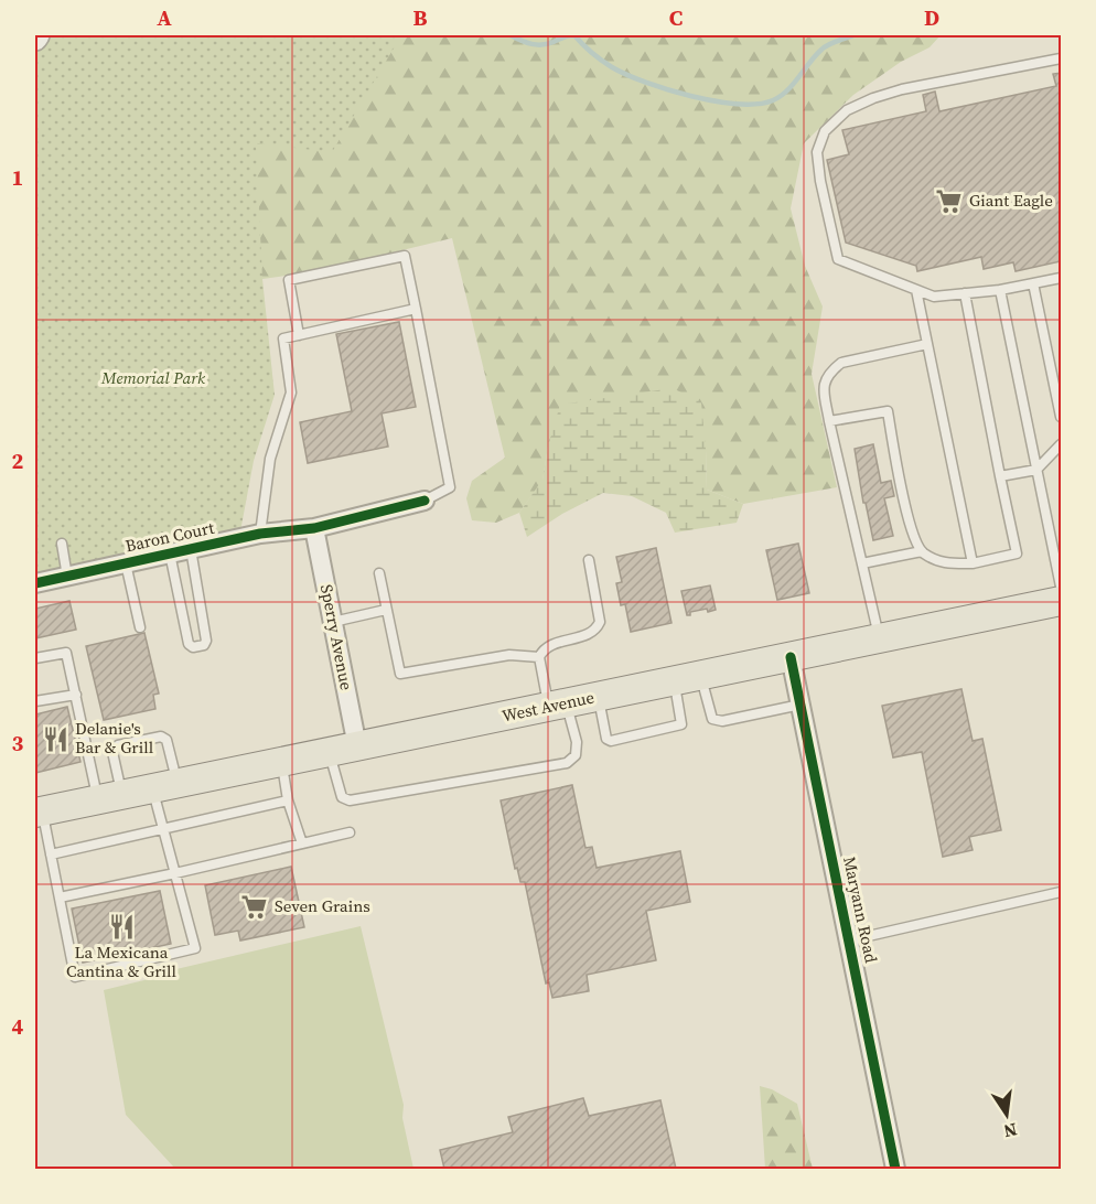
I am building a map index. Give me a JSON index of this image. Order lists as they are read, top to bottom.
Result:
{
  "streets": {
    "main road": ["West Avenue"],
    "street": ["Baron Court", "Sperry Avenue", "Maryann Road"]
  },
  "crossings": [
    ["Baron Court", "Sperry Avenue"],
    ["Sperry Avenue", "West Avenue"],
    ["West Avenue", "Maryann Road"]
  ],
  "parks": ["Memorial Park"],
  "places": {
    "supermarket": ["Giant Eagle", "Seven Grains"],
    "restaurant": ["Delanie's Bar & Grill", "La Mexicana Cantina & Grill"]
  },
  "north": "bottom",
  "grid": {
    "columns": [
      "A",
      "B",
      "C",
      "D"
    ],
    "rows": [
      "1",
      "2",
      "3",
      "4"
    ]
  }
}
